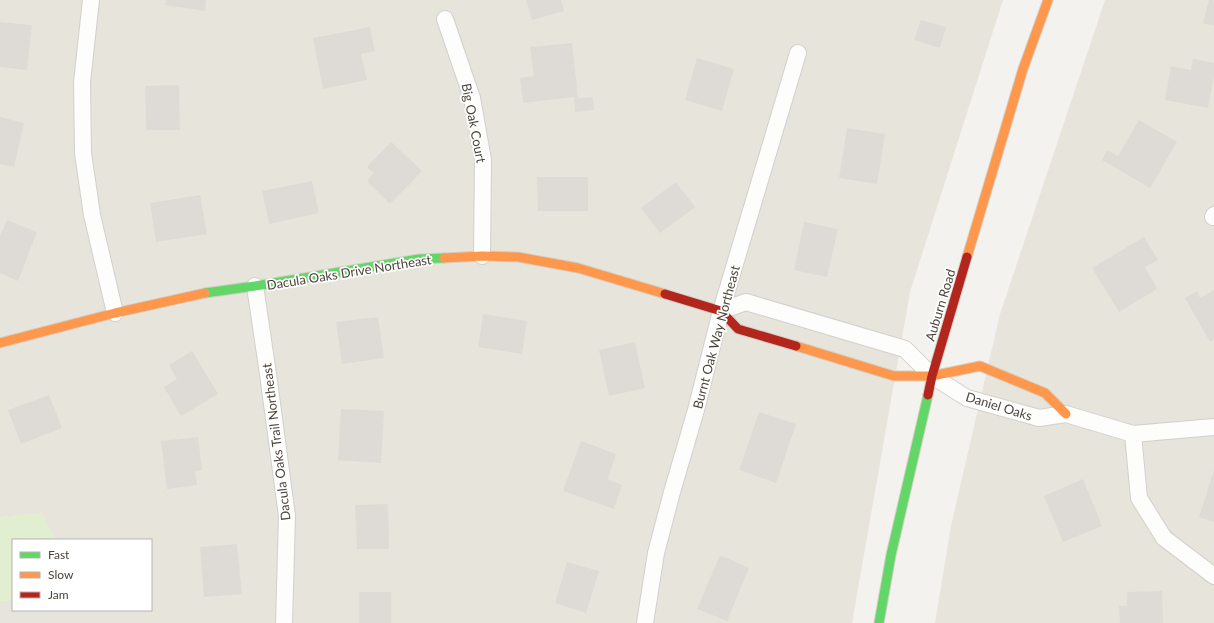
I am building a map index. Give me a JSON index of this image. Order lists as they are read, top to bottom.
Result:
{
  "streets": {
    "street": [
      "Big Oak Court",
      "Dacula Oaks Drive Northeast",
      "Auburn Road",
      "Burnt Oak Way Northeast",
      "Daniel Oaks",
      "Dacula Oaks Trail Northeast"
    ]
  },
  "crossings": [
    ["Big Oak Court", "Dacula Oaks Drive Northeast"],
    ["Dacula Oaks Drive Northeast", "Auburn Road"],
    ["Dacula Oaks Drive Northeast", "Burnt Oak Way Northeast"],
    ["Dacula Oaks Drive Northeast", "Daniel Oaks"],
    ["Dacula Oaks Drive Northeast", "Dacula Oaks Trail Northeast"],
    ["Auburn Road", "Daniel Oaks"]
  ],
  "legend": ["Fast", "Slow", "Jam"]
}
